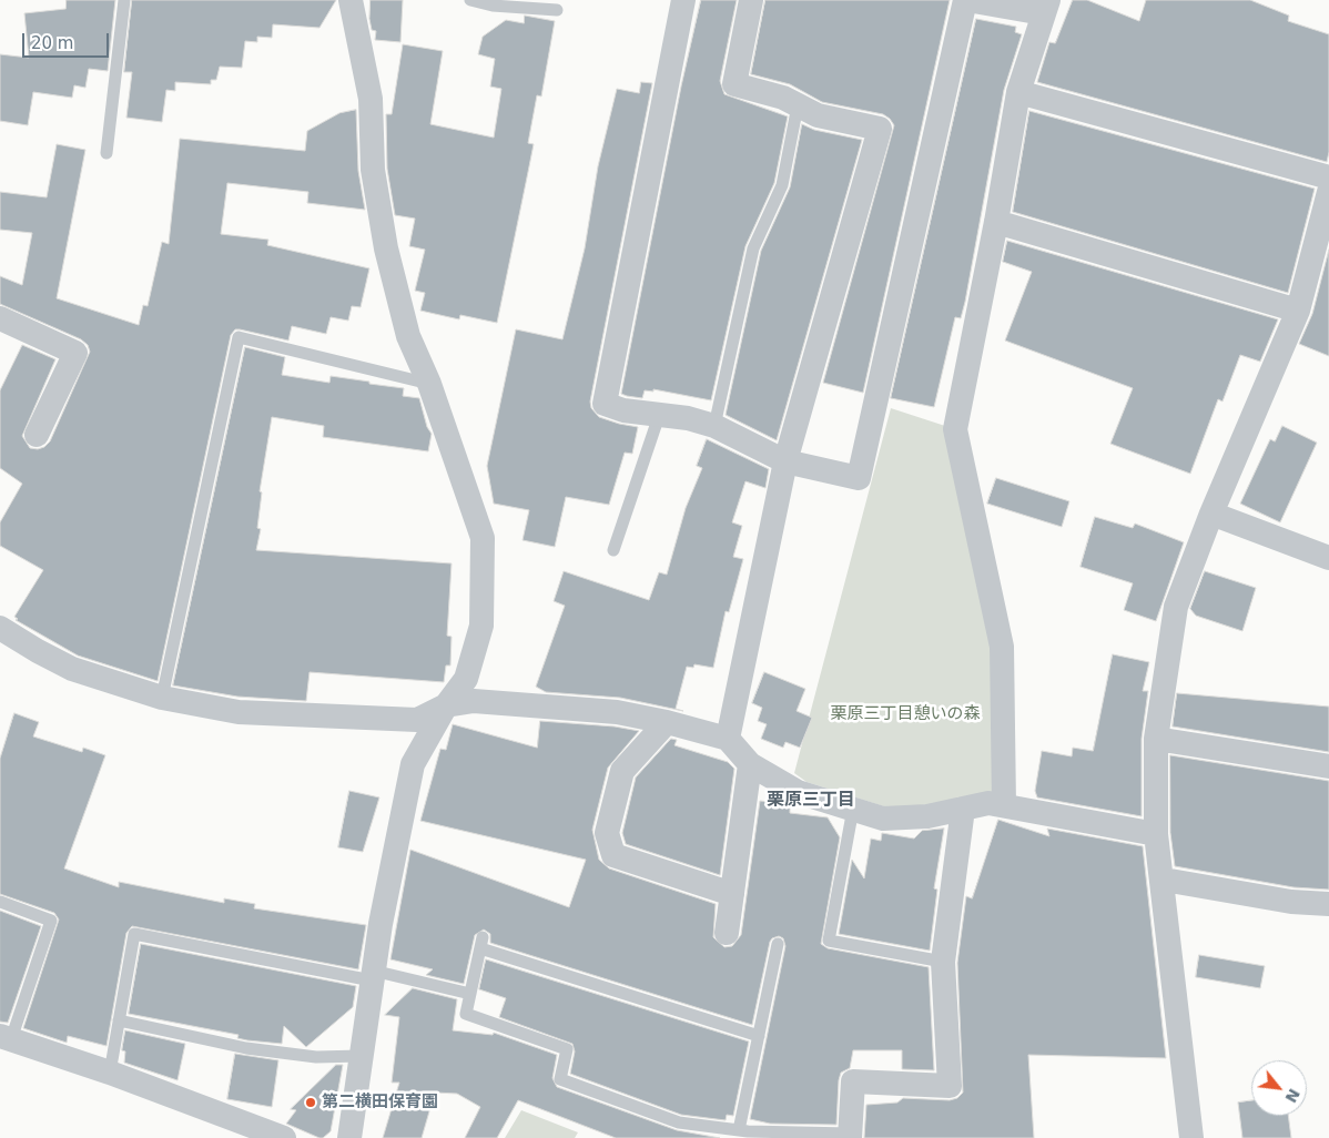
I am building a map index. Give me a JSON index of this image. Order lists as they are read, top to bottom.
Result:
{
  "districts": ["栗原三丁目"],
  "parks": ["栗原三丁目憩いの森"],
  "places": ["第二横田保育園"],
  "scale_bar": "20 m",
  "north": "bottom right"
}
